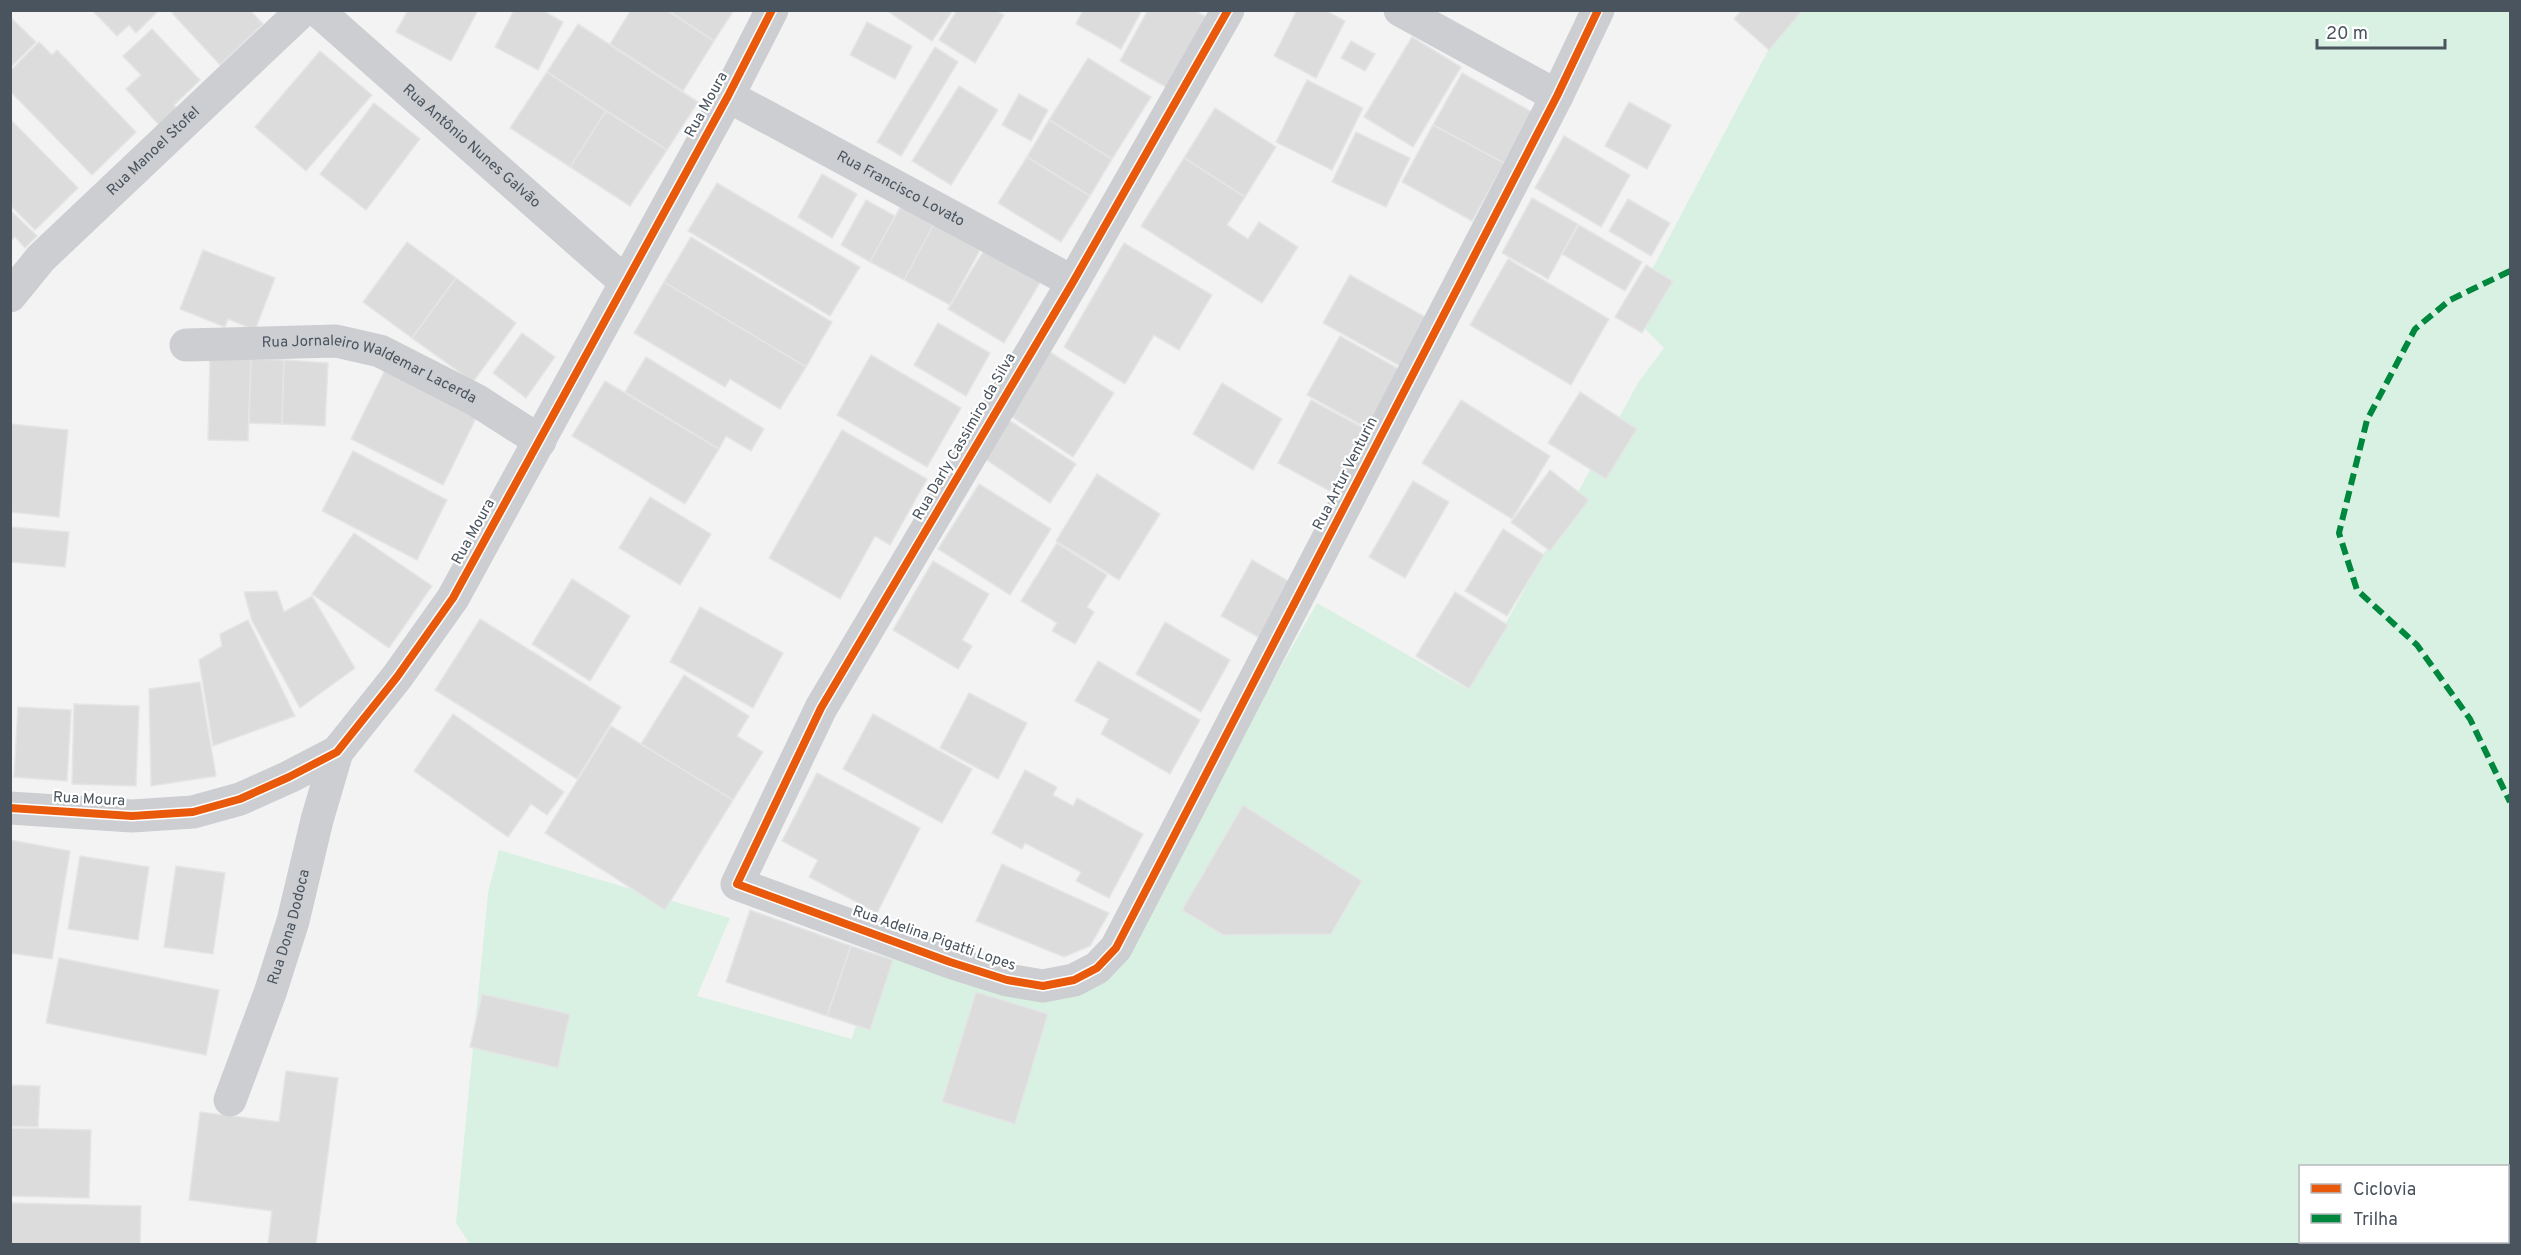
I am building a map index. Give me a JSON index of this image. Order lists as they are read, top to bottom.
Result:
{
  "streets": {
    "street": [
      "Rua Moura",
      "Rua Antônio Nunes Galvão",
      "Rua Manoel Stofel",
      "Rua Francisco Lovato",
      "Rua Jornaleiro Waldemar Lacerda",
      "Rua Darly Cassimiro da Silva",
      "Rua Artur Venturin",
      "Rua Dona Dodoca",
      "Rua Adelina Pigatti Lopes"
    ]
  },
  "crossings": [
    ["Rua Moura", "Rua Antônio Nunes Galvão"],
    ["Rua Moura", "Rua Francisco Lovato"],
    ["Rua Moura", "Rua Jornaleiro Waldemar Lacerda"],
    ["Rua Moura", "Rua Dona Dodoca"],
    ["Rua Francisco Lovato", "Rua Darly Cassimiro da Silva"],
    ["Rua Darly Cassimiro da Silva", "Rua Adelina Pigatti Lopes"],
    ["Rua Artur Venturin", "Rua Adelina Pigatti Lopes"]
  ],
  "legend": ["Ciclovia", "Trilha"],
  "scale_bar": "20 m"
}
